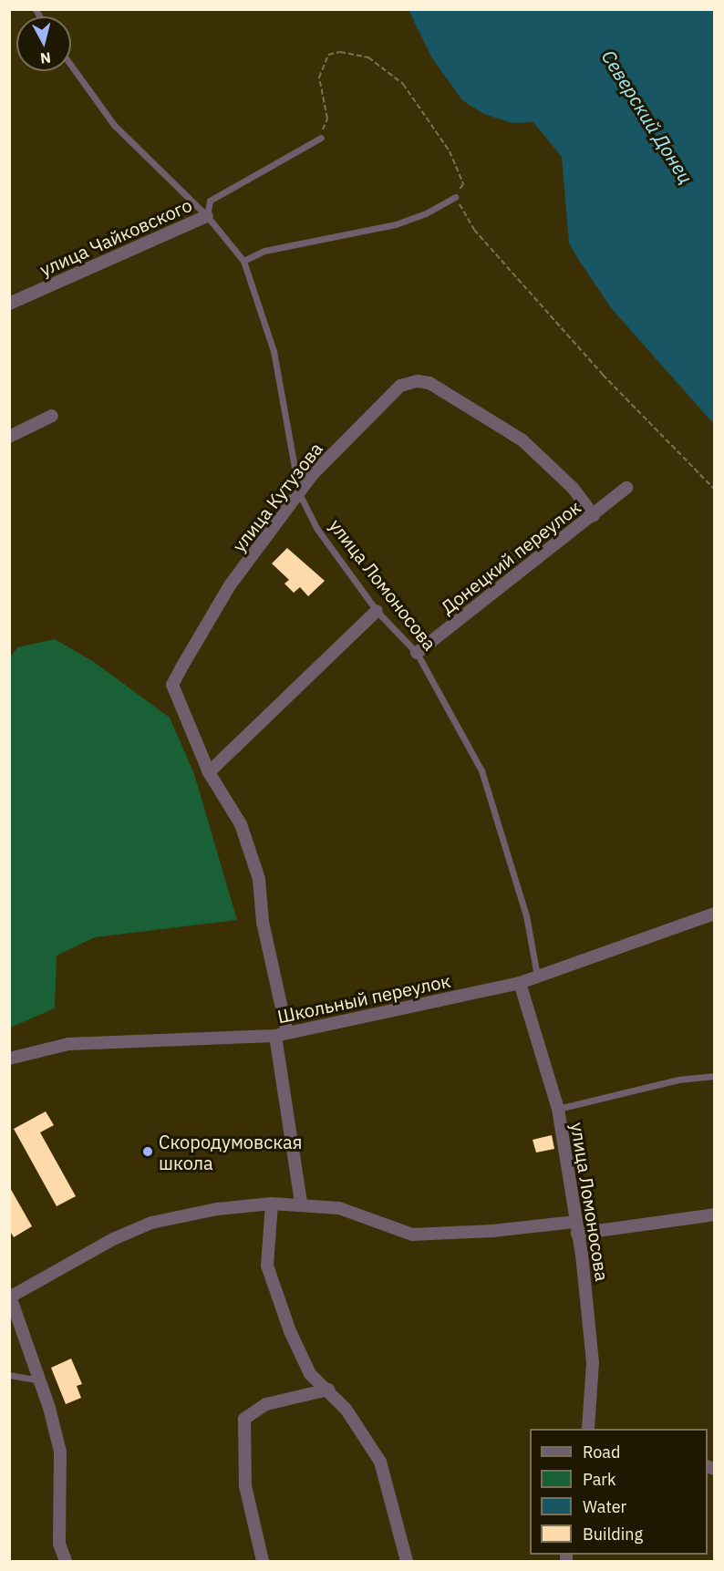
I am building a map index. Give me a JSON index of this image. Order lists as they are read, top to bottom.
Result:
{
  "streets": {
    "street": [
      "улица Чайковского",
      "улица Кутузова",
      "Донецкий переулок",
      "улица Ломоносова",
      "Школьный переулок"
    ]
  },
  "crossings": [
    ["улица Чайковского", "улица Ломоносова"],
    ["улица Кутузова", "Донецкий переулок"],
    ["улица Кутузова", "улица Ломоносова"],
    ["улица Кутузова", "Школьный переулок"],
    ["Донецкий переулок", "улица Ломоносова"],
    ["улица Ломоносова", "Школьный переулок"]
  ],
  "water": ["Северский Донец"],
  "places": ["Скородумовская школа"],
  "legend": [
    "Road",
    "Park",
    "Water",
    "Building"
  ],
  "north": "bottom"
}
